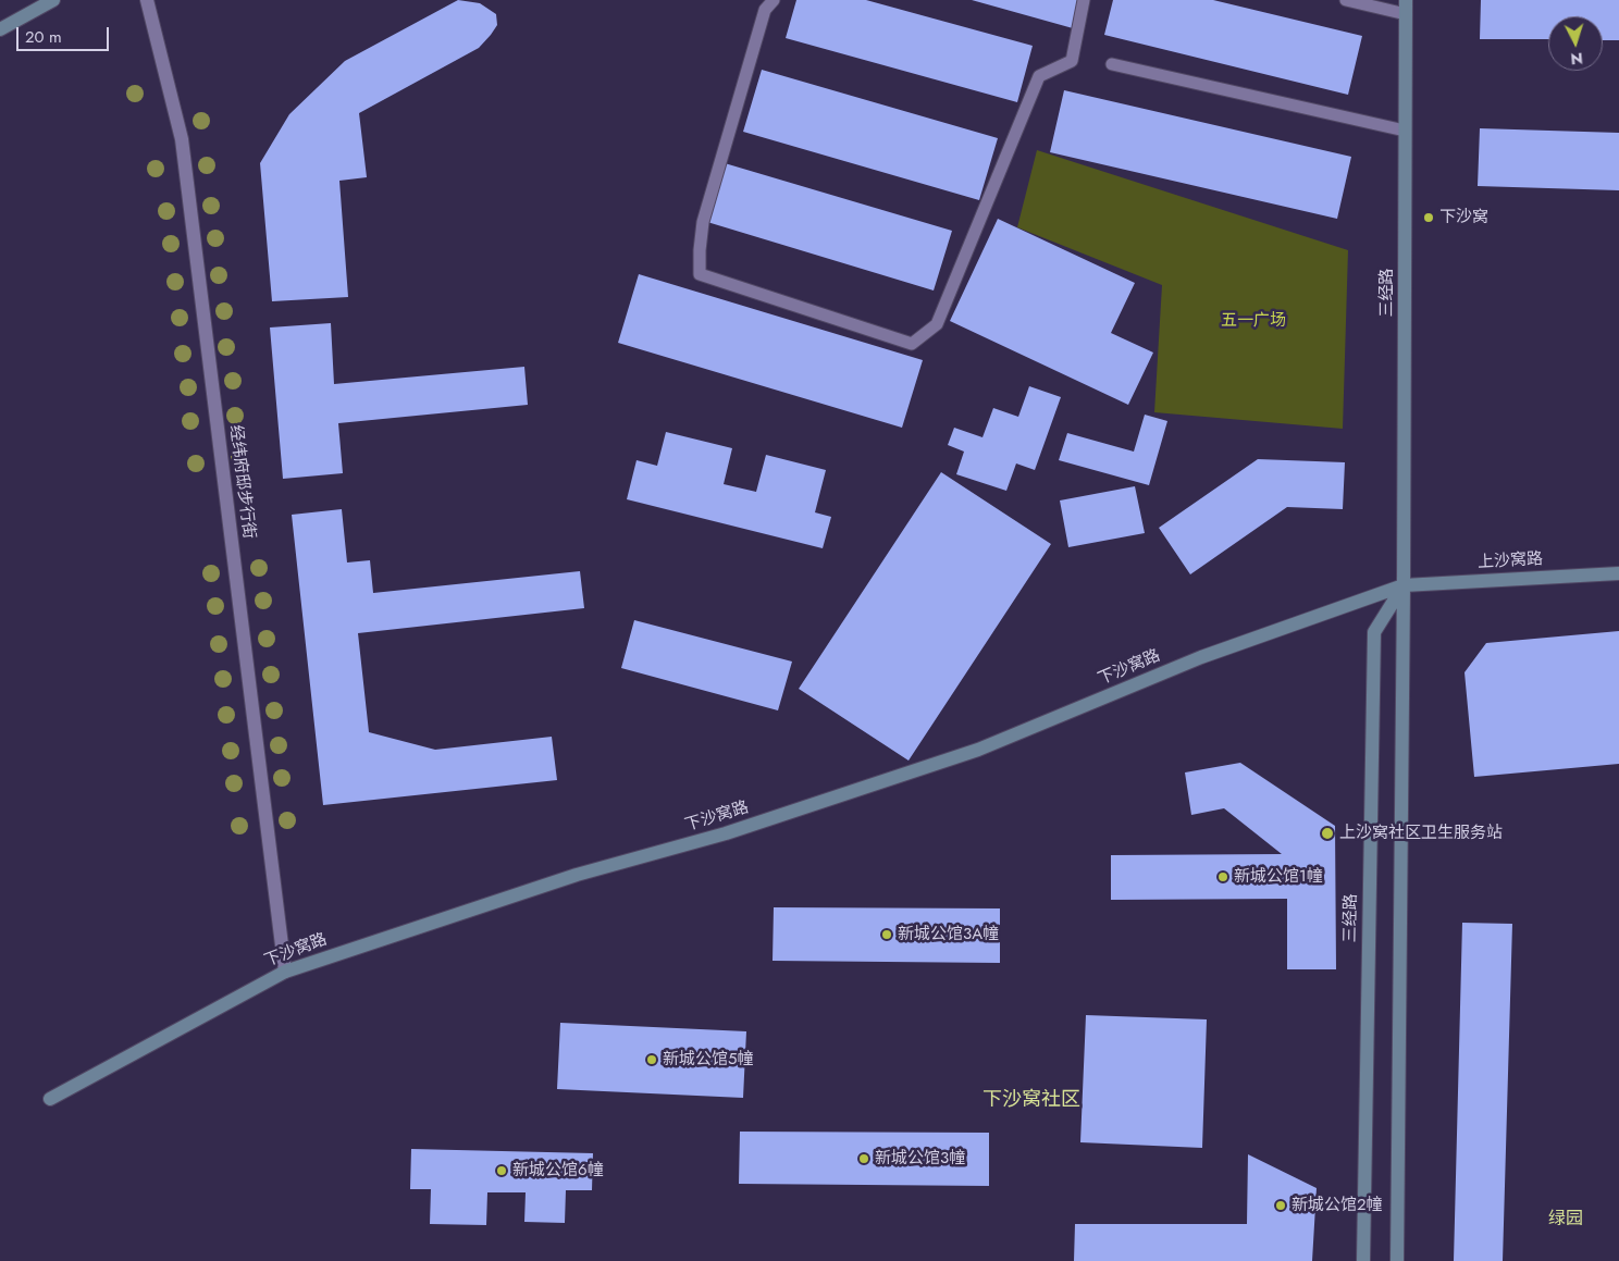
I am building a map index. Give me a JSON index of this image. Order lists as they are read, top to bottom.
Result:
{
  "streets": {
    "main road": ["三经路", "上沙窝路", "下沙窝路"],
    "street": ["经纬府邸步行街"]
  },
  "crossings": [
    ["三经路", "上沙窝路"],
    ["三经路", "下沙窝路"],
    ["经纬府邸步行街", "下沙窝路"],
    ["上沙窝路", "下沙窝路"]
  ],
  "districts": ["下沙窝社区", "绿园"],
  "parks": ["五一广场"],
  "places": [
    "下沙窝",
    "上沙窝社区卫生服务站",
    "新城公馆1幢",
    "新城公馆3A幢",
    "新城公馆5幢",
    "新城公馆3幢",
    "新城公馆6幢",
    "新城公馆2幢"
  ],
  "scale_bar": "20 m",
  "north": "bottom"
}
